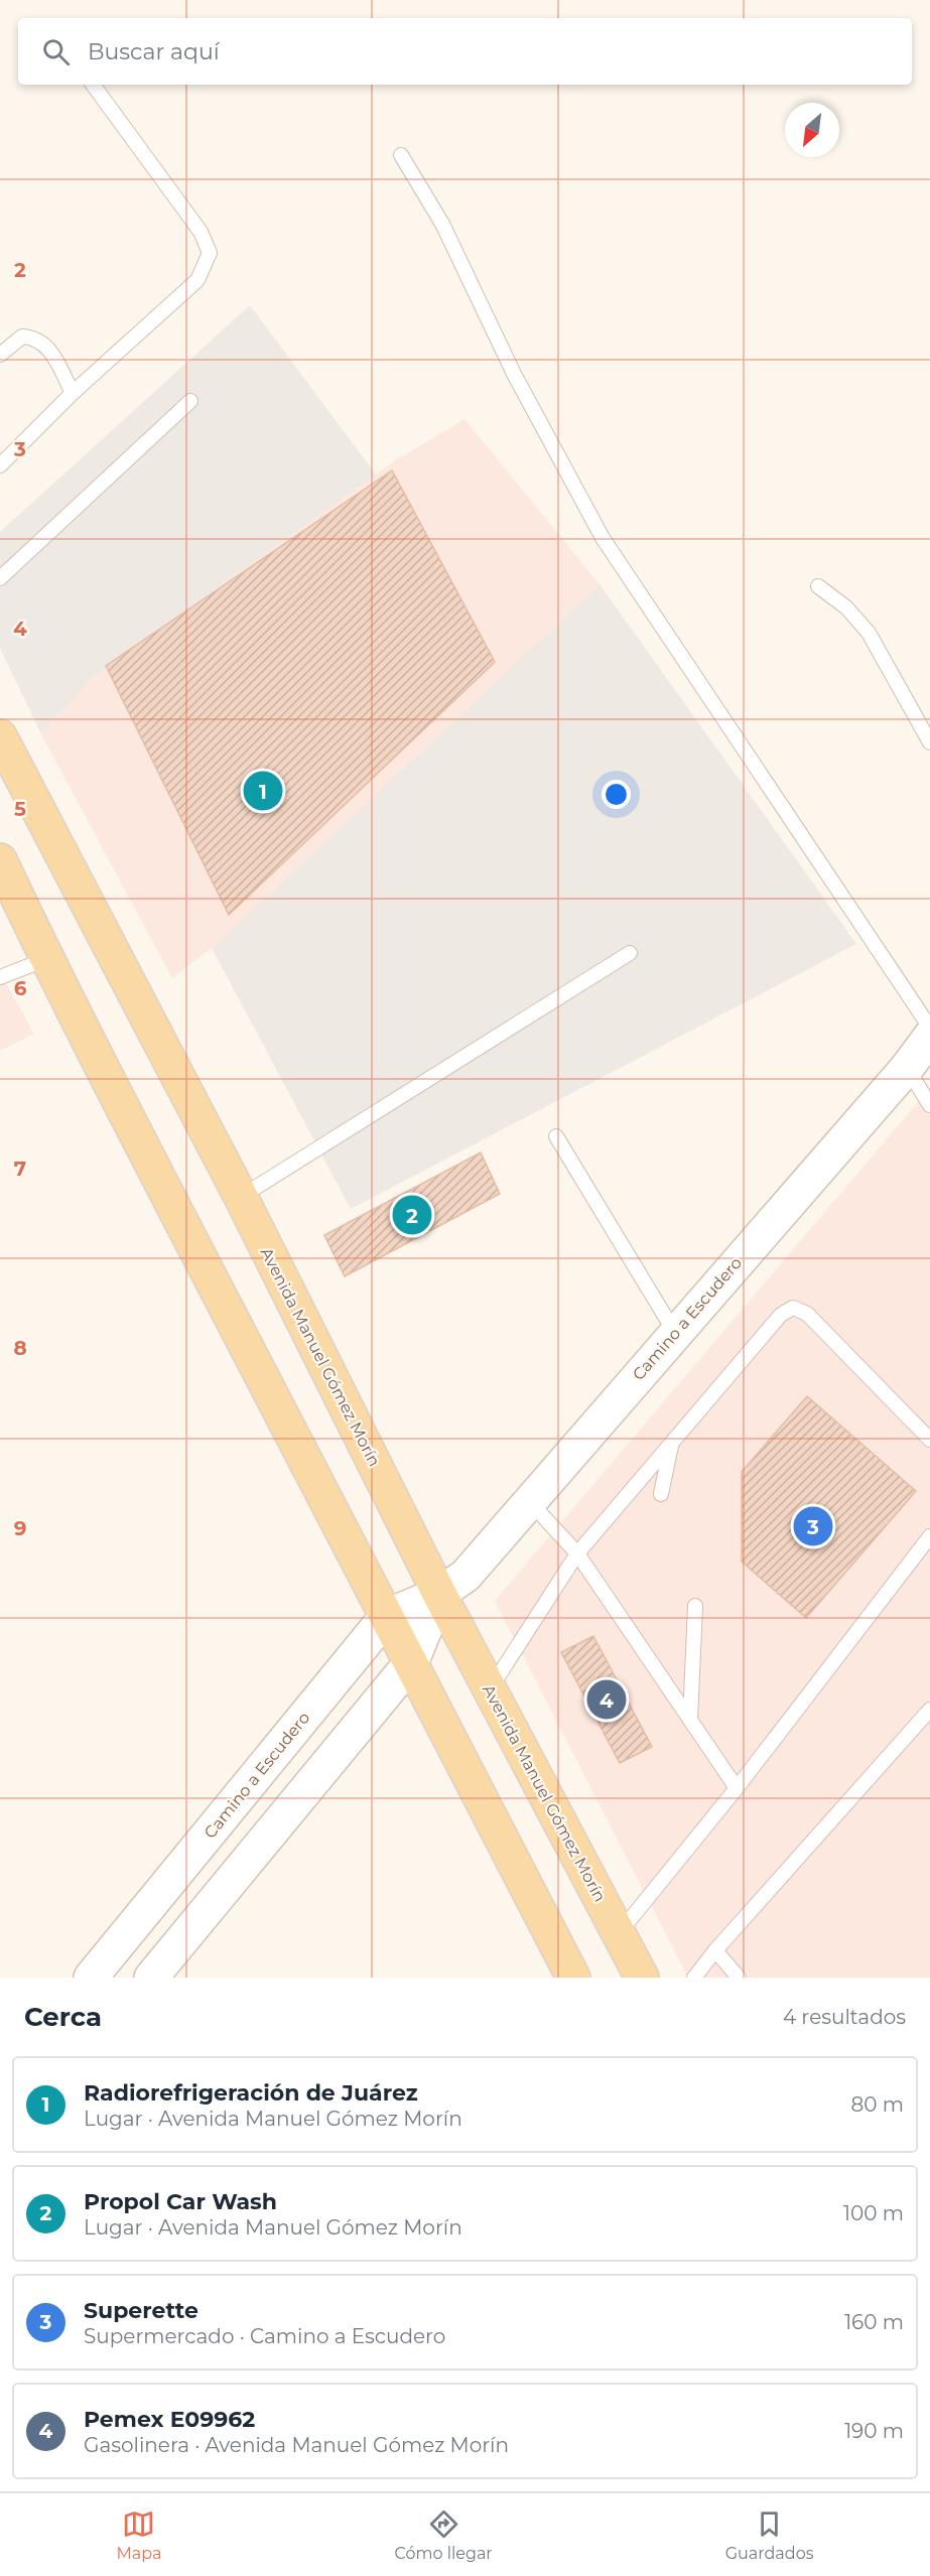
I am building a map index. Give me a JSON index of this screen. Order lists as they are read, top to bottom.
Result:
{
  "streets": {
    "main road": ["Avenida Manuel Gómez Morín"],
    "street": ["Camino a Escudero"]
  },
  "crossings": [
    ["Camino a Escudero", "Avenida Manuel Gómez Morín"]
  ],
  "north": "bottom left",
  "page": {
    "search": "Buscar aquí",
    "pins": [
      "1",
      "2",
      "3",
      "4"
    ],
    "heading": ["Cerca", "4 resultados"],
    "list": [
      {
        "mark": "1",
        "name": "Radiorefrigeración de Juárez",
        "note": "Lugar · Avenida Manuel Gómez Morín",
        "value": "80 m"
      },
      {
        "mark": "2",
        "name": "Propol Car Wash",
        "note": "Lugar · Avenida Manuel Gómez Morín",
        "value": "100 m"
      },
      {
        "mark": "3",
        "name": "Superette",
        "note": "Supermercado · Camino a Escudero",
        "value": "160 m"
      },
      {
        "mark": "4",
        "name": "Pemex E09962",
        "note": "Gasolinera · Avenida Manuel Gómez Morín",
        "value": "190 m"
      }
    ],
    "nav": ["Mapa", "Cómo llegar", "Guardados"]
  },
  "grid": {
    "rows": [
      "2",
      "3",
      "4",
      "5",
      "6",
      "7",
      "8",
      "9"
    ]
  }
}
